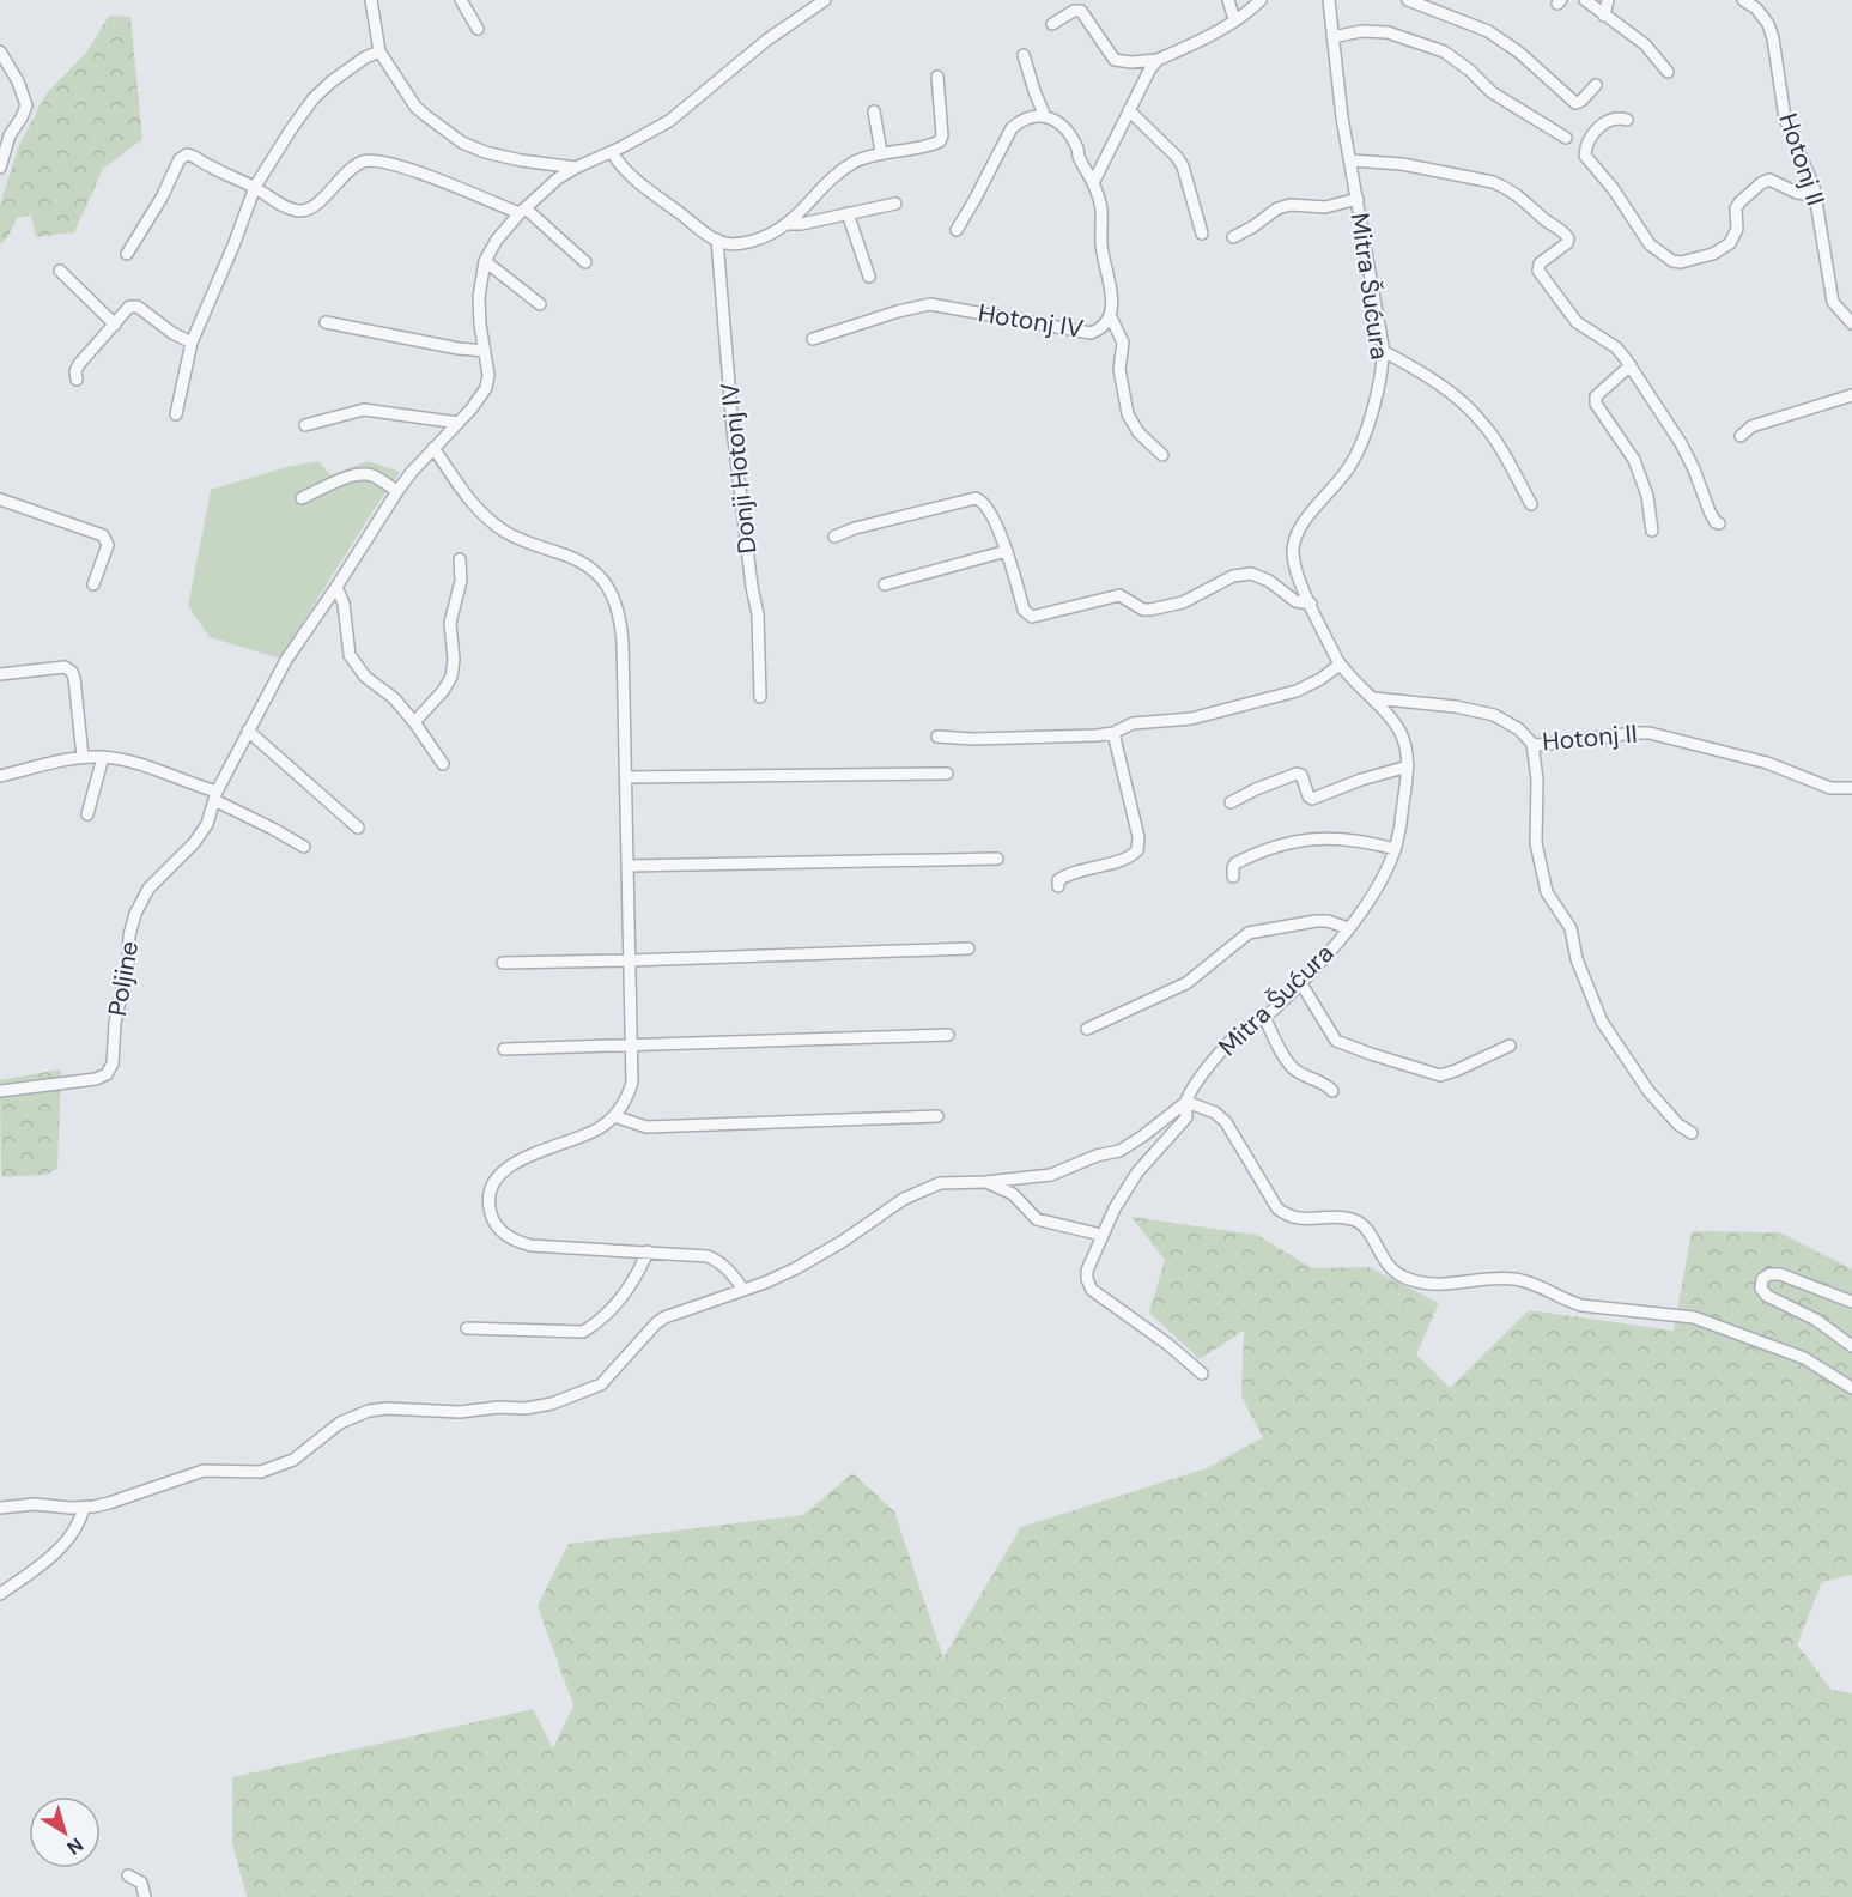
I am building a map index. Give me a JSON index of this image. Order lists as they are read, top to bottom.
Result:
{
  "streets": {
    "street": [
      "Hotonj II",
      "Mitra Šućura",
      "Hotonj IV",
      "Donji Hotonj IV",
      "Poljine"
    ]
  },
  "crossings": [
    ["Hotonj II", "Mitra Šućura"]
  ],
  "north": "bottom right"
}
